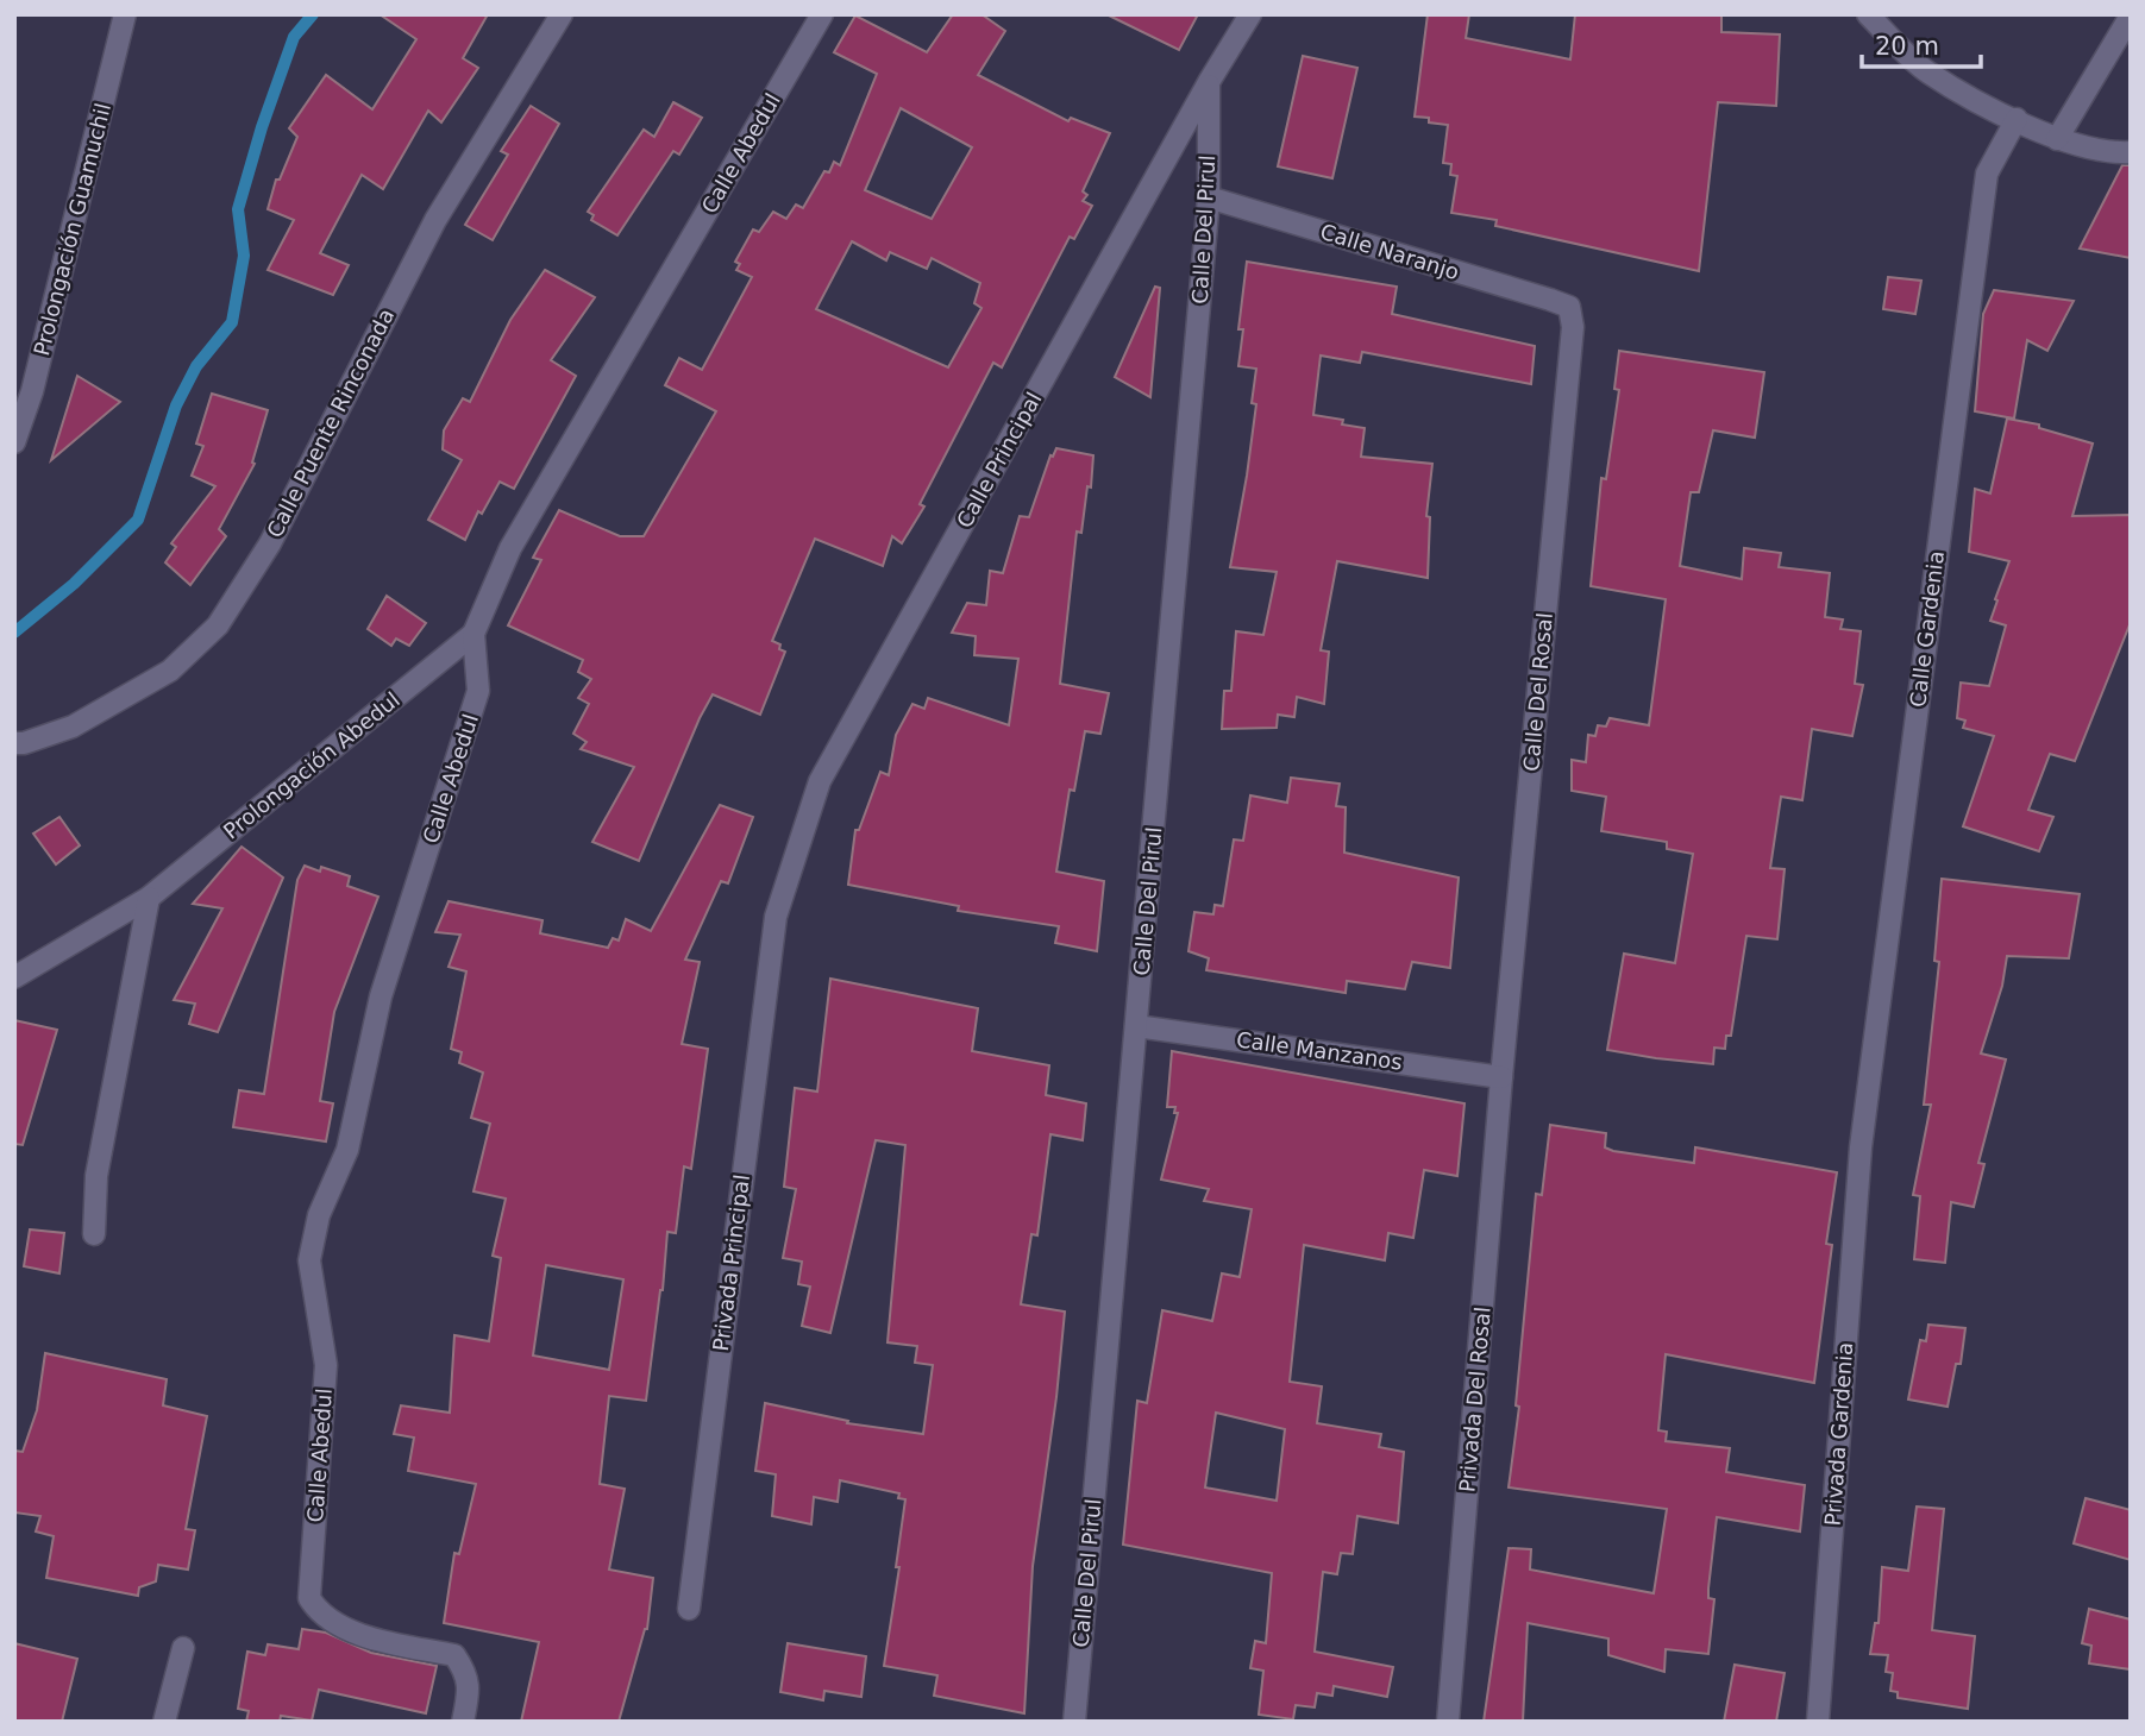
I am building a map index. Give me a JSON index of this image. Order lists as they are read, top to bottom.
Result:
{
  "streets": {
    "street": [
      "Calle Abedul",
      "Prolongación Guamuchil",
      "Calle Del Pirul",
      "Calle Naranjo",
      "Calle Puente Rinconada",
      "Calle Principal",
      "Calle Gardenia",
      "Calle Del Rosal",
      "Prolongación Abedul",
      "Calle Manzanos",
      "Privada Principal",
      "Privada Del Rosal",
      "Privada Gardenia"
    ]
  },
  "crossings": [
    ["Calle Abedul", "Prolongación Abedul"],
    ["Calle Del Pirul", "Calle Naranjo"],
    ["Calle Del Pirul", "Calle Principal"],
    ["Calle Del Pirul", "Calle Manzanos"],
    ["Calle Naranjo", "Calle Del Rosal"],
    ["Calle Principal", "Privada Principal"],
    ["Calle Gardenia", "Privada Gardenia"],
    ["Calle Del Rosal", "Calle Manzanos"],
    ["Calle Del Rosal", "Privada Del Rosal"],
    ["Calle Manzanos", "Privada Del Rosal"]
  ],
  "scale_bar": "20 m"
}
